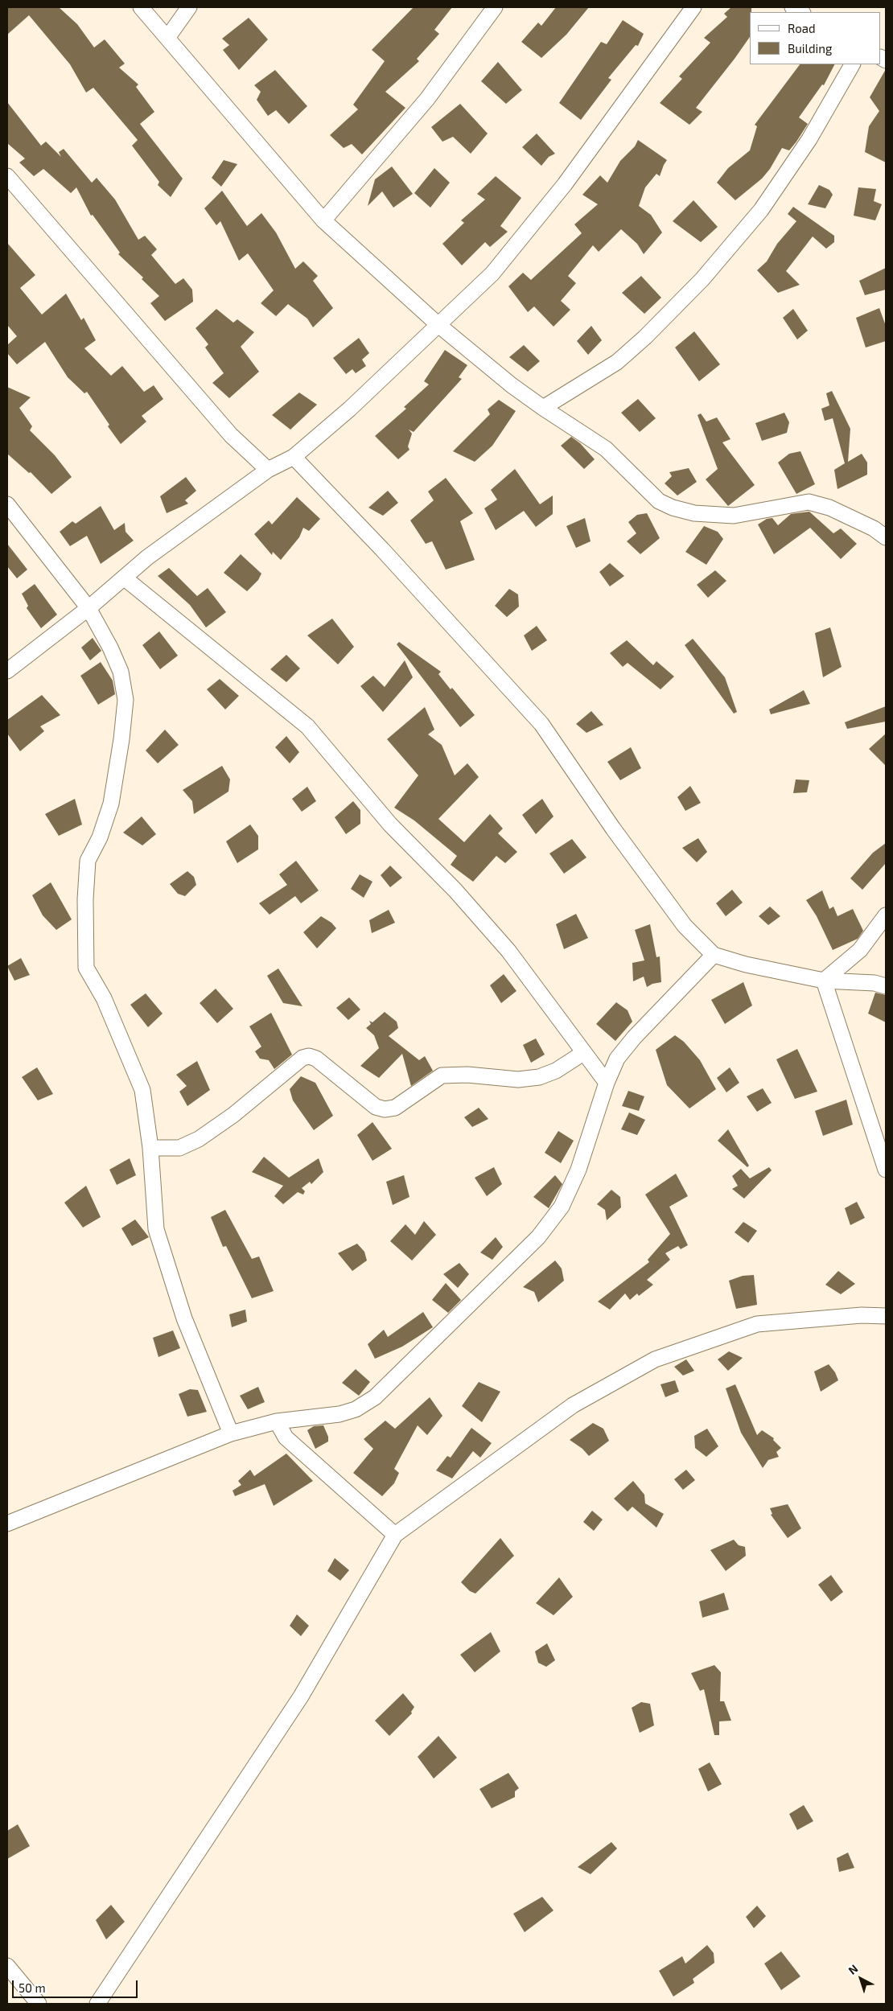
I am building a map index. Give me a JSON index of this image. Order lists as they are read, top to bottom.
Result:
{
  "legend": ["Road", "Building"],
  "scale_bar": "50 m",
  "north": "top left"
}
